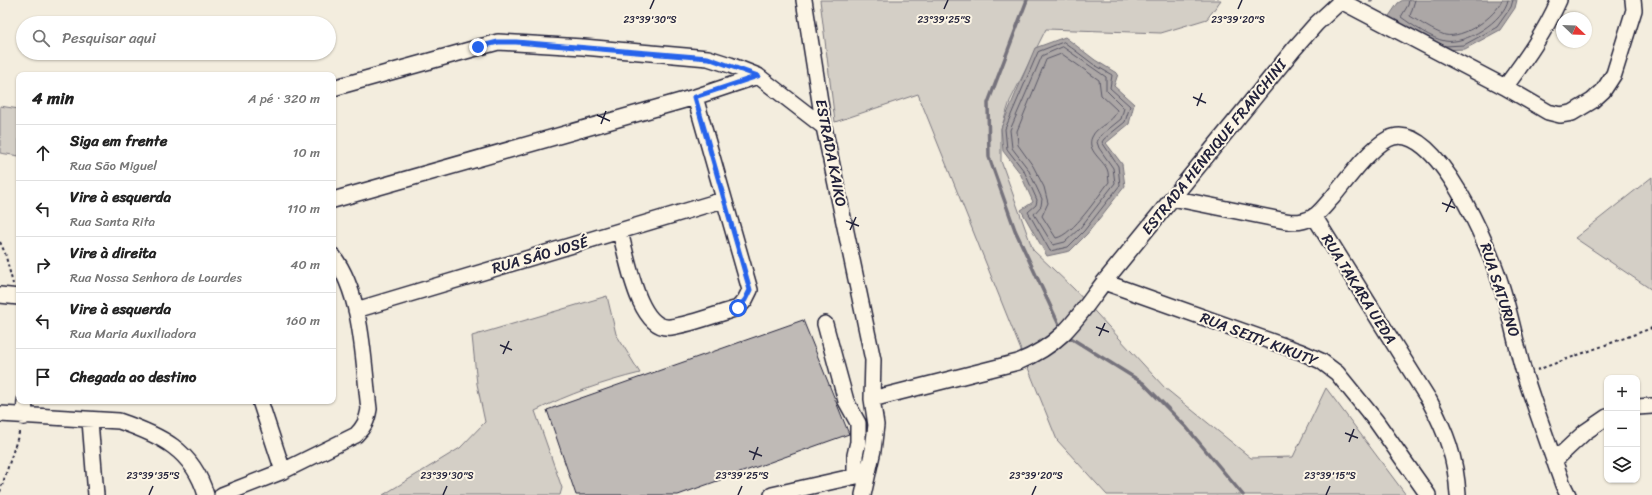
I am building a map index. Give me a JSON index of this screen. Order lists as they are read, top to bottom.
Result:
{
  "streets": {
    "street": [
      "ESTRADA HENRIQUE FRANCHINI",
      "ESTRADA KAIKO",
      "RUA SÃO JOSÉ",
      "RUA TAKARA UEDA",
      "RUA SATURNO",
      "RUA SEITY KIKUTY"
    ]
  },
  "crossings": [
    ["ESTRADA HENRIQUE FRANCHINI", "ESTRADA KAIKO"],
    ["ESTRADA HENRIQUE FRANCHINI", "RUA TAKARA UEDA"],
    ["ESTRADA HENRIQUE FRANCHINI", "RUA SEITY KIKUTY"],
    ["RUA TAKARA UEDA", "RUA SATURNO"]
  ],
  "north": "bottom right",
  "page": {
    "search": "Pesquisar aqui",
    "heading": ["4 min", "A pé · 320 m"],
    "list": [
      ["Siga em frente", "Rua São Miguel", "10 m"],
      ["Vire à esquerda", "Rua Santa Rita", "110 m"],
      ["Vire à direita", "Rua Nossa Senhora de Lourdes", "40 m"],
      ["Vire à esquerda", "Rua Maria Auxiliadora", "160 m"],
      "Chegada ao destino"
    ],
    "map_buttons": ["+", "−"]
  },
  "coordinates": [
    "23°39'30\"S",
    "23°39'25\"S",
    "23°39'20\"S",
    "23°39'35\"S",
    "23°39'15\"S"
  ]
}
